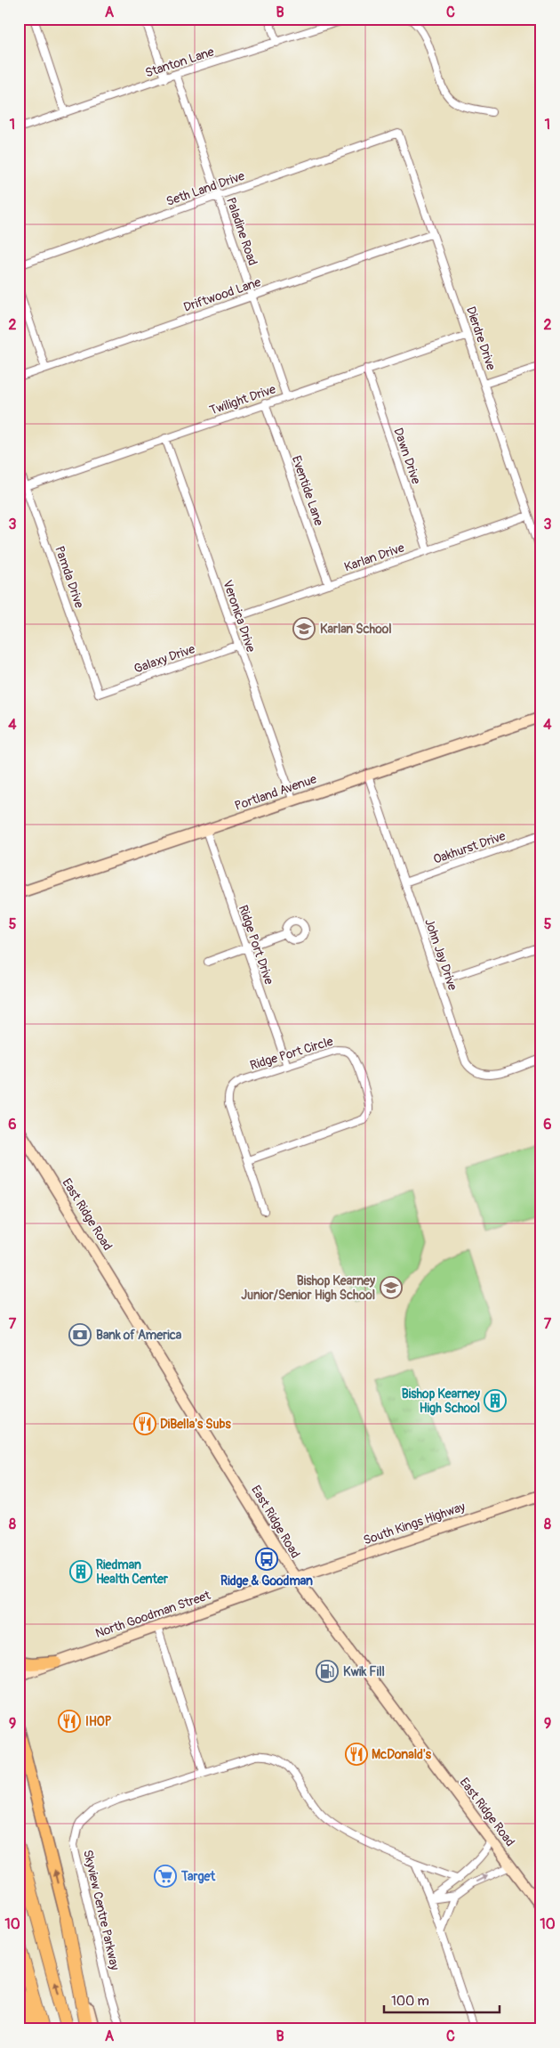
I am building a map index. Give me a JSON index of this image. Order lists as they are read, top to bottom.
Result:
{
  "streets": {
    "main road": [
      "Portland Avenue",
      "East Ridge Road",
      "South Kings Highway",
      "North Goodman Street"
    ],
    "street": [
      "Stanton Lane",
      "Seth Land Drive",
      "Paladine Road",
      "Driftwood Lane",
      "Dierdre Drive",
      "Twilight Drive",
      "Dawn Drive",
      "Eventide Lane",
      "Karlan Drive",
      "Pamda Drive",
      "Veronica Drive",
      "Galaxy Drive",
      "Oakhurst Drive",
      "Ridge Port Drive",
      "John Jay Drive",
      "Ridge Port Circle",
      "Skyview Centre Parkway"
    ]
  },
  "crossings": [
    ["Stanton Lane", "Paladine Road"],
    ["Seth Land Drive", "Paladine Road"],
    ["Seth Land Drive", "Dierdre Drive"],
    ["Paladine Road", "Driftwood Lane"],
    ["Paladine Road", "Twilight Drive"],
    ["Driftwood Lane", "Dierdre Drive"],
    ["Dierdre Drive", "Twilight Drive"],
    ["Dierdre Drive", "Karlan Drive"],
    ["Twilight Drive", "Dawn Drive"],
    ["Twilight Drive", "Eventide Lane"],
    ["Twilight Drive", "Pamda Drive"],
    ["Twilight Drive", "Veronica Drive"],
    ["Dawn Drive", "Karlan Drive"],
    ["Eventide Lane", "Karlan Drive"],
    ["Karlan Drive", "Veronica Drive"],
    ["Pamda Drive", "Galaxy Drive"],
    ["Veronica Drive", "Galaxy Drive"],
    ["Veronica Drive", "Portland Avenue"],
    ["Portland Avenue", "Ridge Port Drive"],
    ["Portland Avenue", "John Jay Drive"],
    ["Oakhurst Drive", "John Jay Drive"],
    ["Ridge Port Drive", "Ridge Port Circle"],
    ["East Ridge Road", "South Kings Highway"],
    ["East Ridge Road", "North Goodman Street"],
    ["South Kings Highway", "North Goodman Street"]
  ],
  "places": {
    "school or university": ["Karlan School", "Bishop Kearney Junior/Senior High School"],
    "bank": ["Bank of America"],
    "building": ["Bishop Kearney High School", "Riedman Health Center"],
    "restaurant": ["DiBella's Subs", "IHOP", "McDonald's"],
    "bus stop": ["Ridge & Goodman"],
    "fuel station": ["Kwik Fill"],
    "supermarket": ["Target"]
  },
  "scale_bar": "100 m",
  "grid": {
    "columns": ["A", "B", "C"],
    "rows": [
      "1",
      "2",
      "3",
      "4",
      "5",
      "6",
      "7",
      "8",
      "9",
      "10"
    ]
  }
}
